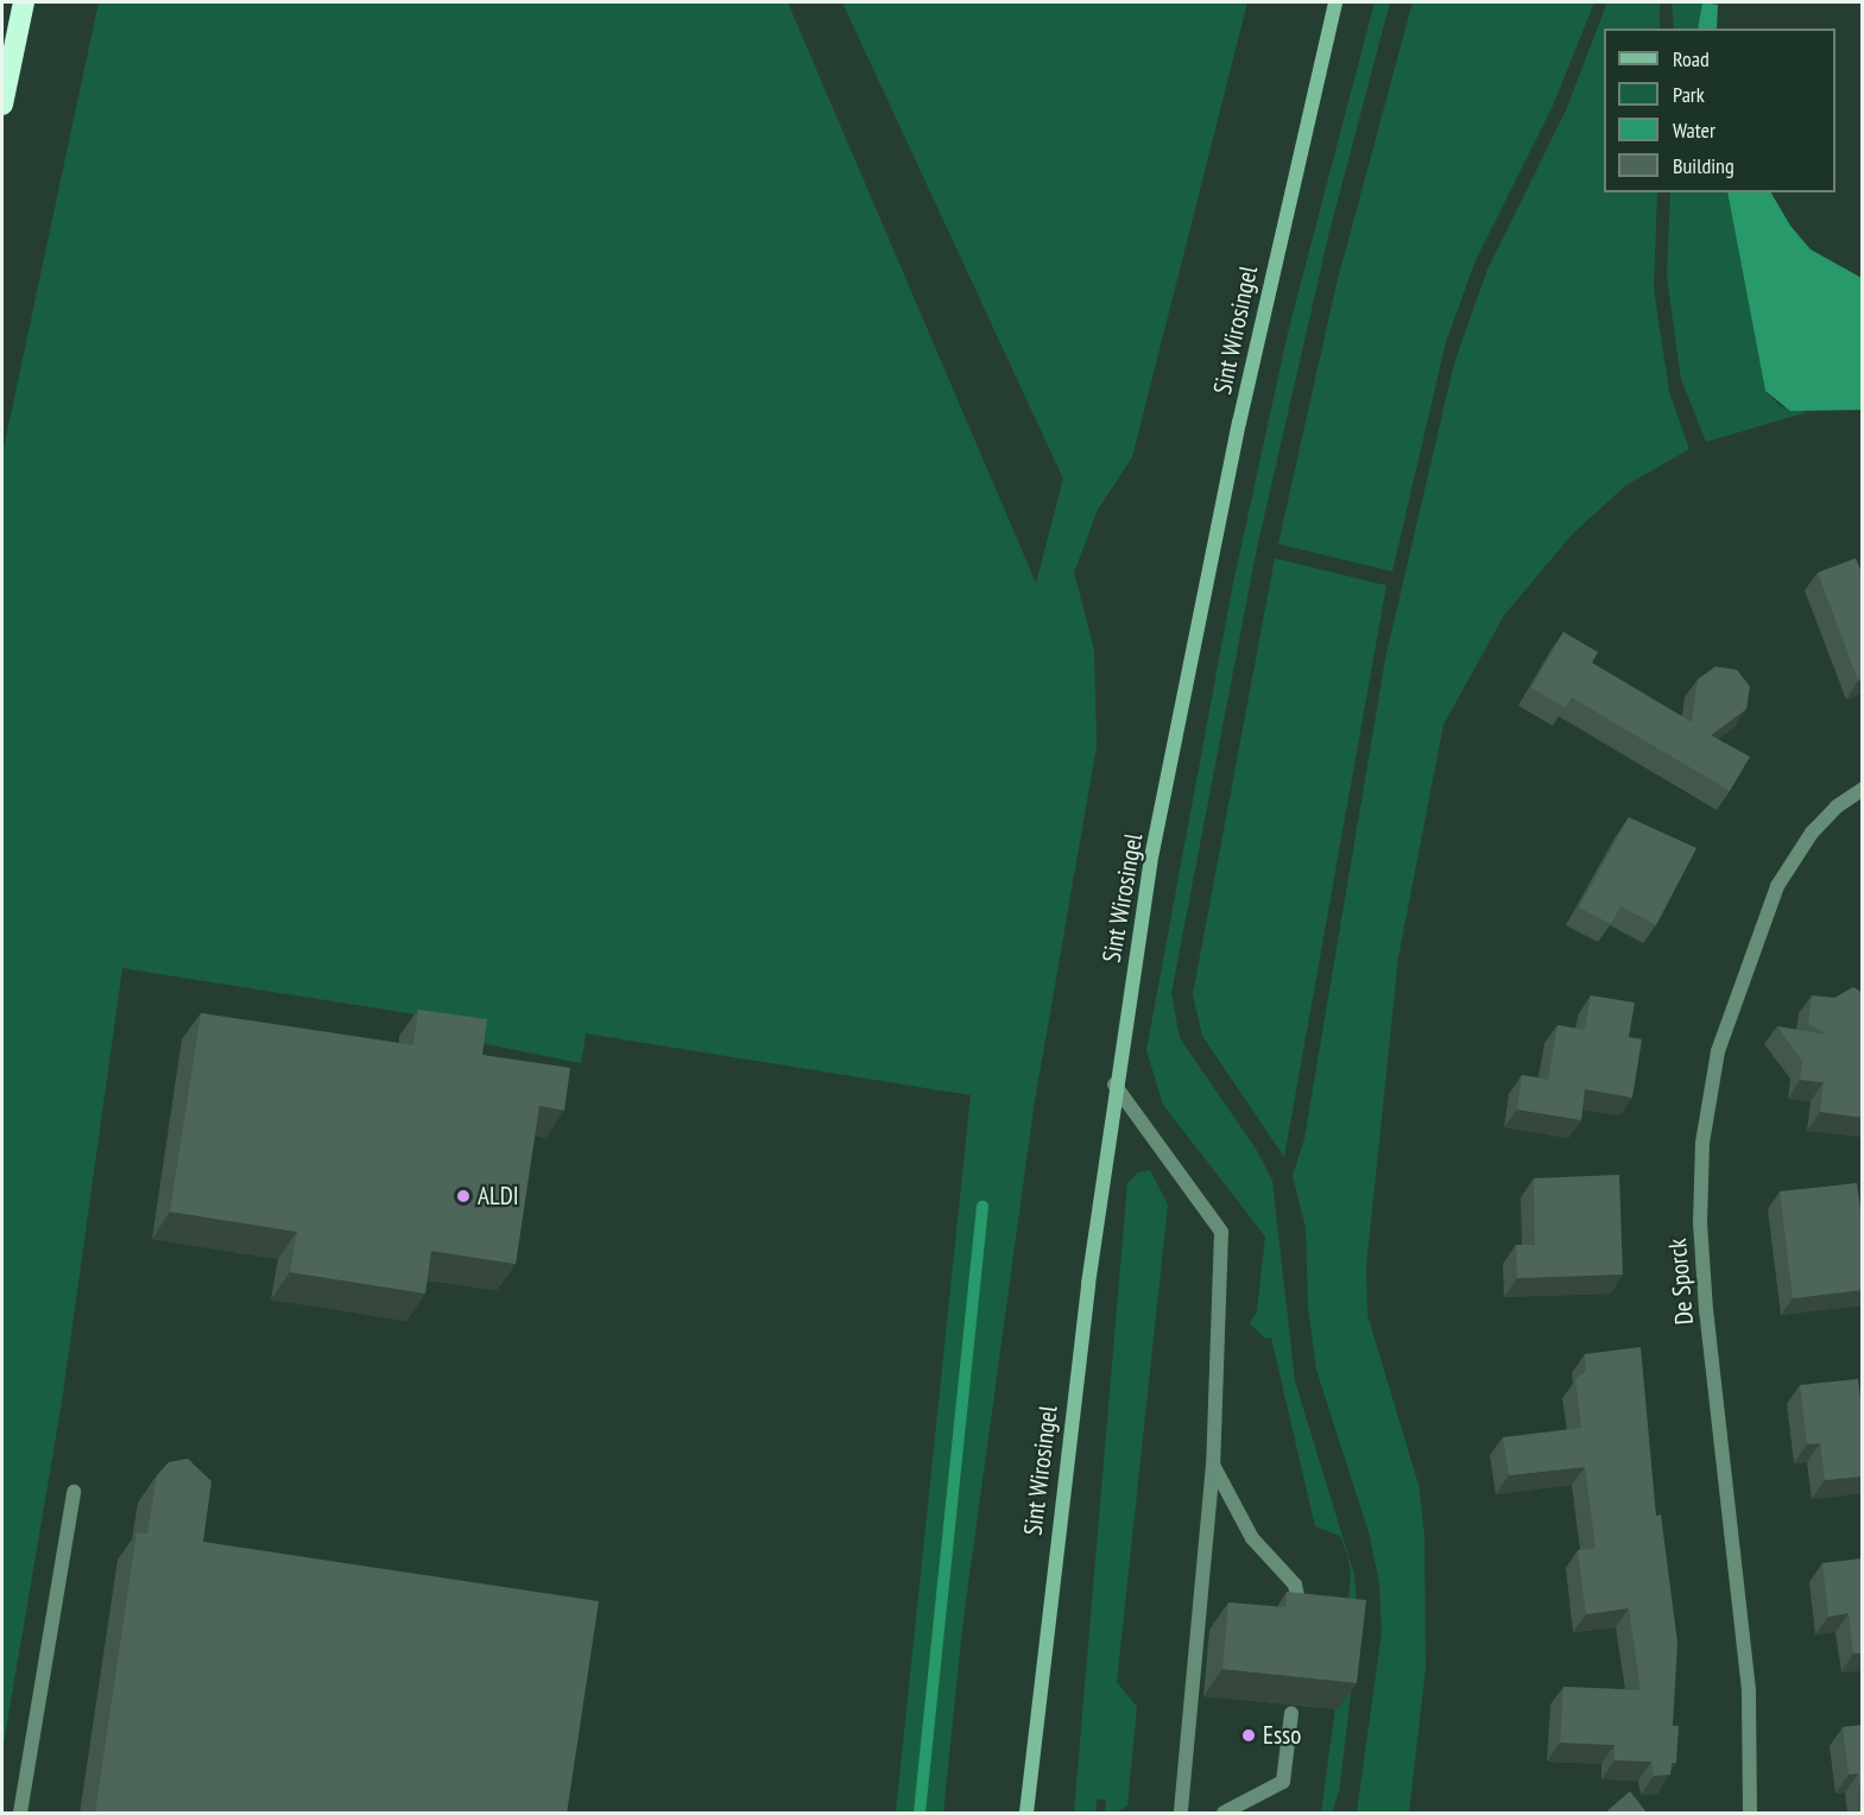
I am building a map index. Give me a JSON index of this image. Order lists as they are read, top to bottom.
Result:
{
  "streets": {
    "main road": ["Sint Wirosingel"],
    "street": ["De Sporck"]
  },
  "places": ["ALDI", "Esso"],
  "legend": [
    "Road",
    "Park",
    "Water",
    "Building"
  ]
}
